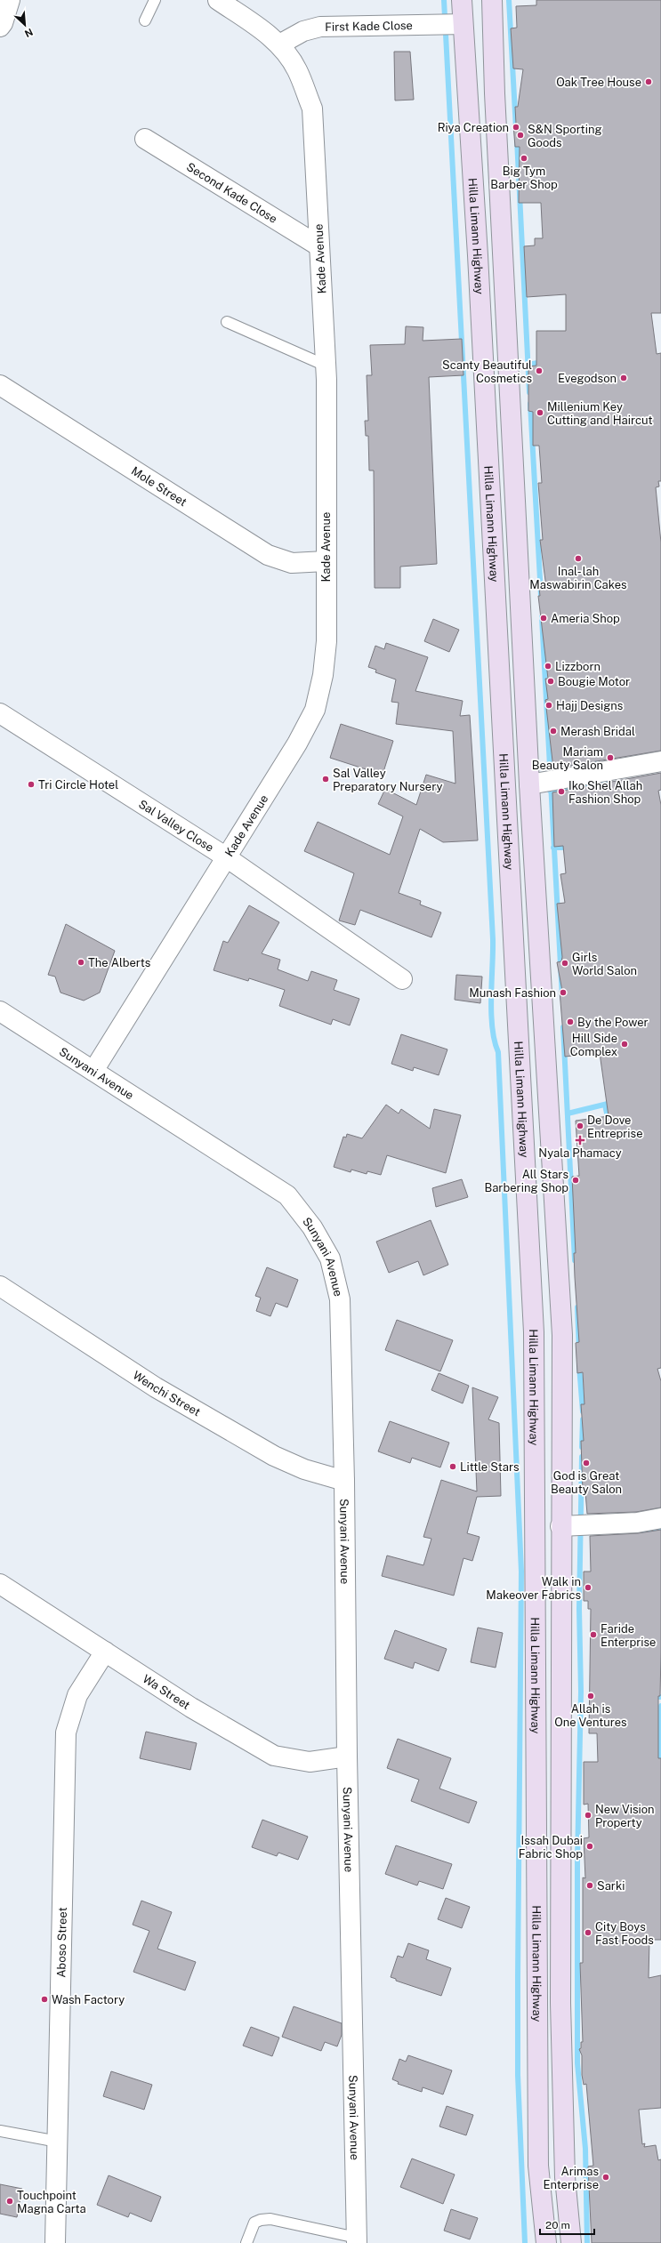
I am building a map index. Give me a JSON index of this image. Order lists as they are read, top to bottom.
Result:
{
  "streets": {
    "main road": ["Hilla Limann Highway"],
    "street": [
      "First Kade Close",
      "Second Kade Close",
      "Kade Avenue",
      "Mole Street",
      "Sal Valley Close",
      "Sunyani Avenue",
      "Wenchi Street",
      "Wa Street",
      "Aboso Street"
    ]
  },
  "crossings": [
    ["First Kade Close", "Hilla Limann Highway"],
    ["First Kade Close", "Kade Avenue"],
    ["Second Kade Close", "Kade Avenue"],
    ["Kade Avenue", "Mole Street"],
    ["Kade Avenue", "Sal Valley Close"],
    ["Kade Avenue", "Sunyani Avenue"],
    ["Sunyani Avenue", "Wenchi Street"],
    ["Sunyani Avenue", "Wa Street"],
    ["Wa Street", "Aboso Street"]
  ],
  "places": {
    "other": [
      "Oak Tree House",
      "Riya Creation",
      "S&N Sporting Goods",
      "Big Tym Barber Shop",
      "Scanty Beautiful Cosmetics",
      "Evegodson",
      "Millenium Key Cutting and Haircut",
      "Inal- lah Maswabirin Cakes",
      "Ameria Shop",
      "Lizzborn",
      "Bougie Motor",
      "Hajj Designs",
      "Merash Bridal",
      "Mariam Beauty Salon",
      "Sal Valley Preparatory Nursery",
      "Tri Circle Hotel",
      "Iko Shel Allah Fashion Shop",
      "The Alberts",
      "Girls World Salon",
      "Munash Fashion",
      "By the Power",
      "Hill Side Complex",
      "De Dove Entreprise",
      "All Stars Barbering Shop",
      "God is Great Beauty Salon",
      "Little Stars",
      "Walk in Makeover Fabrics",
      "Faride Enterprise",
      "Allah is One Ventures",
      "New Vision Property",
      "Issah Dubai Fabric Shop",
      "Sarki",
      "City Boys Fast Foods",
      "Wash Factory",
      "Arimas Enterprise",
      "Touchpoint Magna Carta"
    ],
    "health": ["Nyala Phamacy"]
  },
  "scale_bar": "20 m",
  "north": "bottom right"
}
